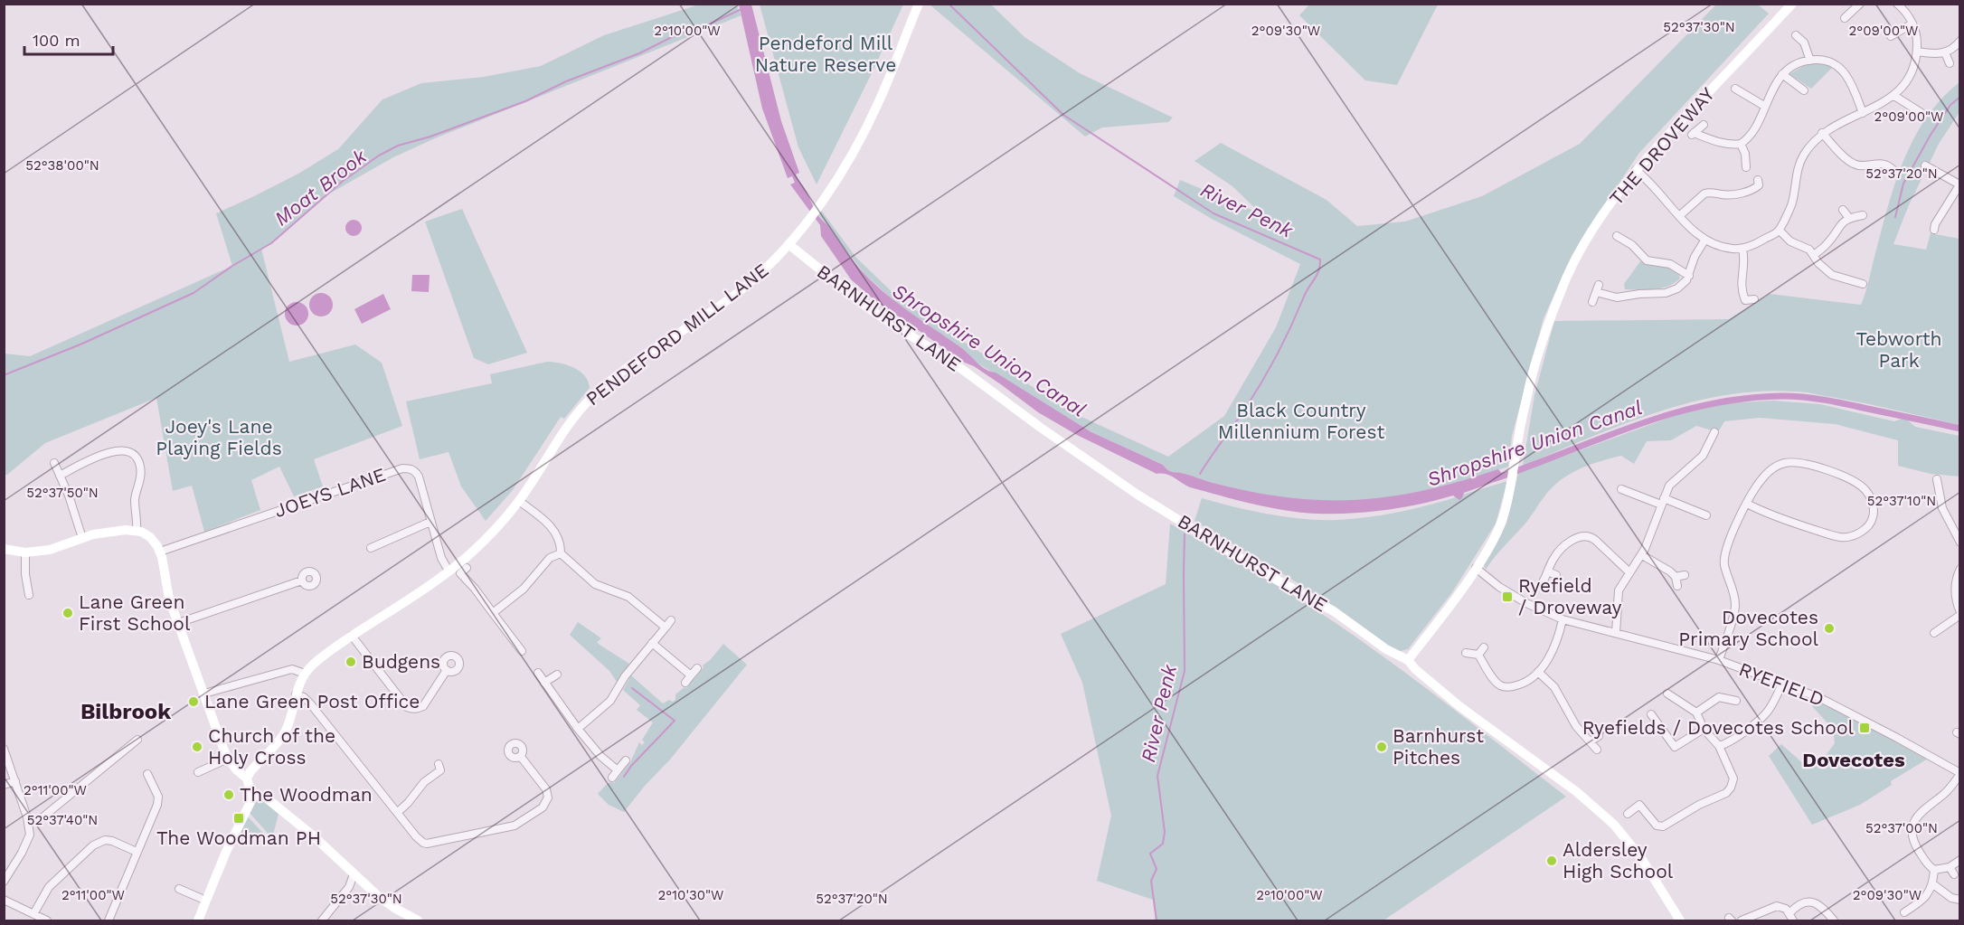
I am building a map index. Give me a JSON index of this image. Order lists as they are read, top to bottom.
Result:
{
  "streets": {
    "street": [
      "THE DROVEWAY",
      "BARNHURST LANE",
      "PENDEFORD MILL LANE",
      "JOEYS LANE",
      "RYEFIELD"
    ]
  },
  "crossings": [
    ["THE DROVEWAY", "BARNHURST LANE"],
    ["THE DROVEWAY", "RYEFIELD"],
    ["BARNHURST LANE", "PENDEFORD MILL LANE"],
    ["PENDEFORD MILL LANE", "JOEYS LANE"]
  ],
  "districts": ["Bilbrook", "Dovecotes"],
  "water": ["Moat Brook", "River Penk", "Shropshire Union Canal"],
  "parks": [
    "Pendeford Mill Nature Reserve",
    "Tebworth Park",
    "Black Country Millennium Forest",
    "Joey's Lane Playing Fields"
  ],
  "places": {
    "transit": ["Ryefield / Droveway", "Ryefields / Dovecotes School", "The Woodman PH"],
    "other": [
      "Lane Green First School",
      "Dovecotes Primary School",
      "Budgens",
      "Lane Green Post Office",
      "Church of the Holy Cross",
      "Barnhurst Pitches",
      "The Woodman",
      "Aldersley High School"
    ]
  },
  "scale_bar": "100 m",
  "coordinates": [
    "52°37'30\"N",
    "2°10'00\"W",
    "2°09'30\"W",
    "2°09'00\"W",
    "52°38'00\"N",
    "52°37'20\"N",
    "52°37'50\"N",
    "52°37'10\"N",
    "2°11'00\"W",
    "52°37'40\"N",
    "52°37'00\"N",
    "2°10'30\"W"
  ]
}
